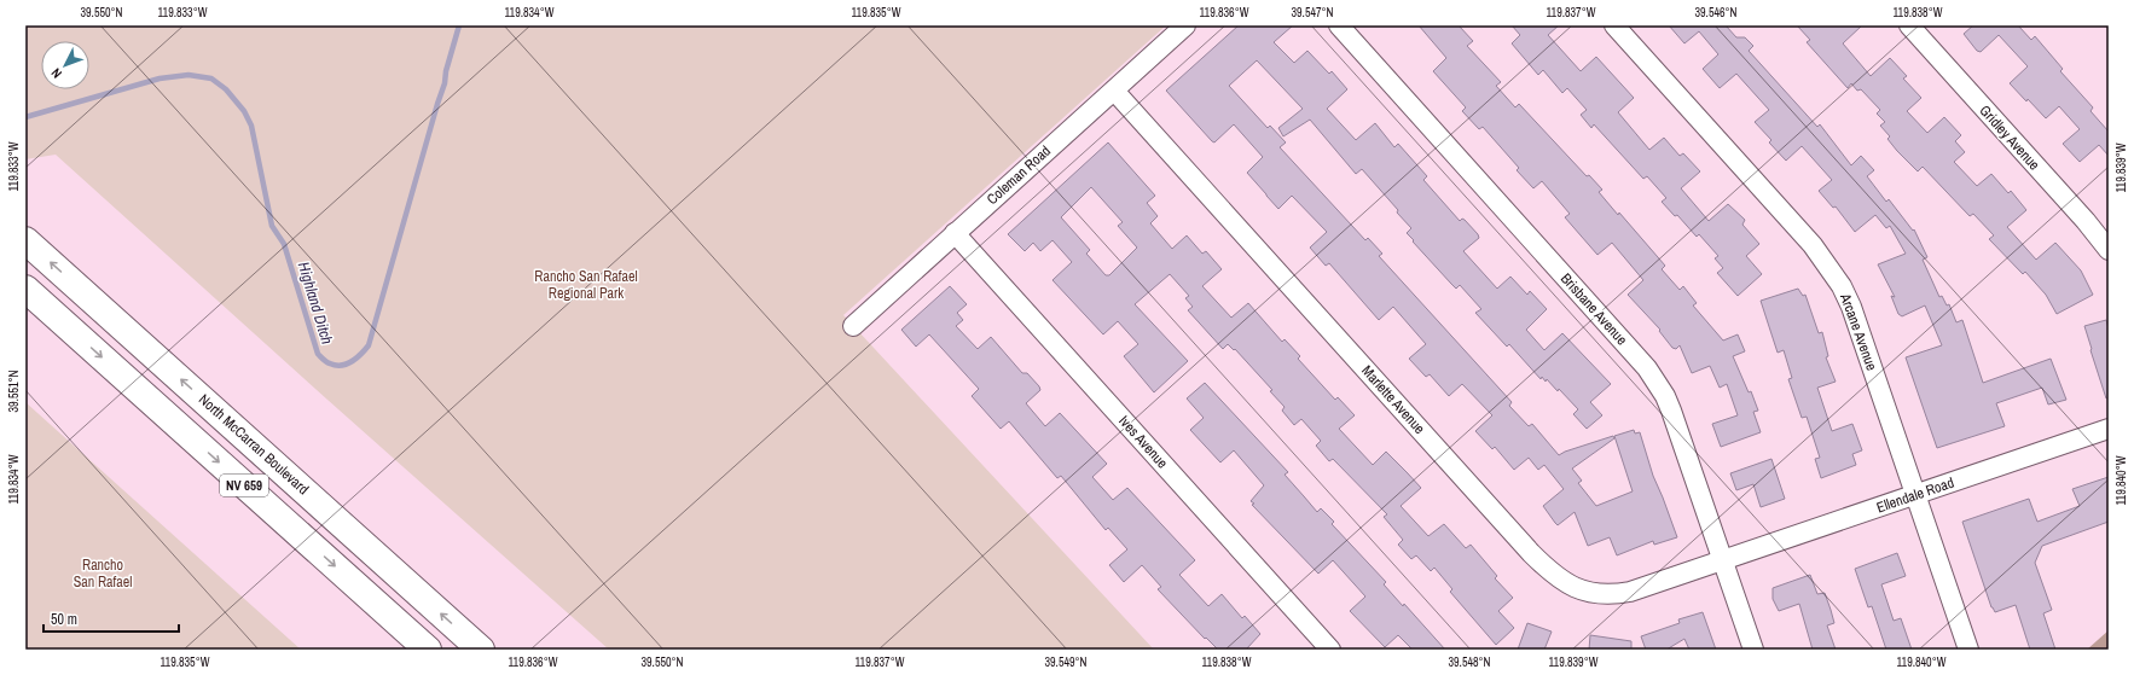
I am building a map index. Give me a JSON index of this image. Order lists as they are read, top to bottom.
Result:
{
  "streets": {
    "main road": ["North McCarran Boulevard", "NV 659"],
    "street": [
      "Gridley Avenue",
      "Coleman Road",
      "Brisbane Avenue",
      "Arcane Avenue",
      "Marlette Avenue",
      "Ives Avenue",
      "Ellendale Road"
    ]
  },
  "crossings": [
    ["Coleman Road", "Marlette Avenue"],
    ["Coleman Road", "Ives Avenue"],
    ["Brisbane Avenue", "Marlette Avenue"],
    ["Brisbane Avenue", "Ellendale Road"],
    ["Arcane Avenue", "Ellendale Road"],
    ["Marlette Avenue", "Ellendale Road"]
  ],
  "water": ["Highland Ditch"],
  "parks": ["Rancho San Rafael Regional Park", "Rancho San Rafael"],
  "scale_bar": "50 m",
  "north": "bottom left",
  "coordinates": [
    "39.550°N",
    "119.833°W",
    "119.834°W",
    "119.835°W",
    "119.836°W",
    "39.547°N",
    "119.837°W",
    "39.546°N",
    "119.838°W",
    "119.839°W",
    "39.551°N",
    "119.840°W",
    "39.549°N",
    "39.548°N"
  ]
}
